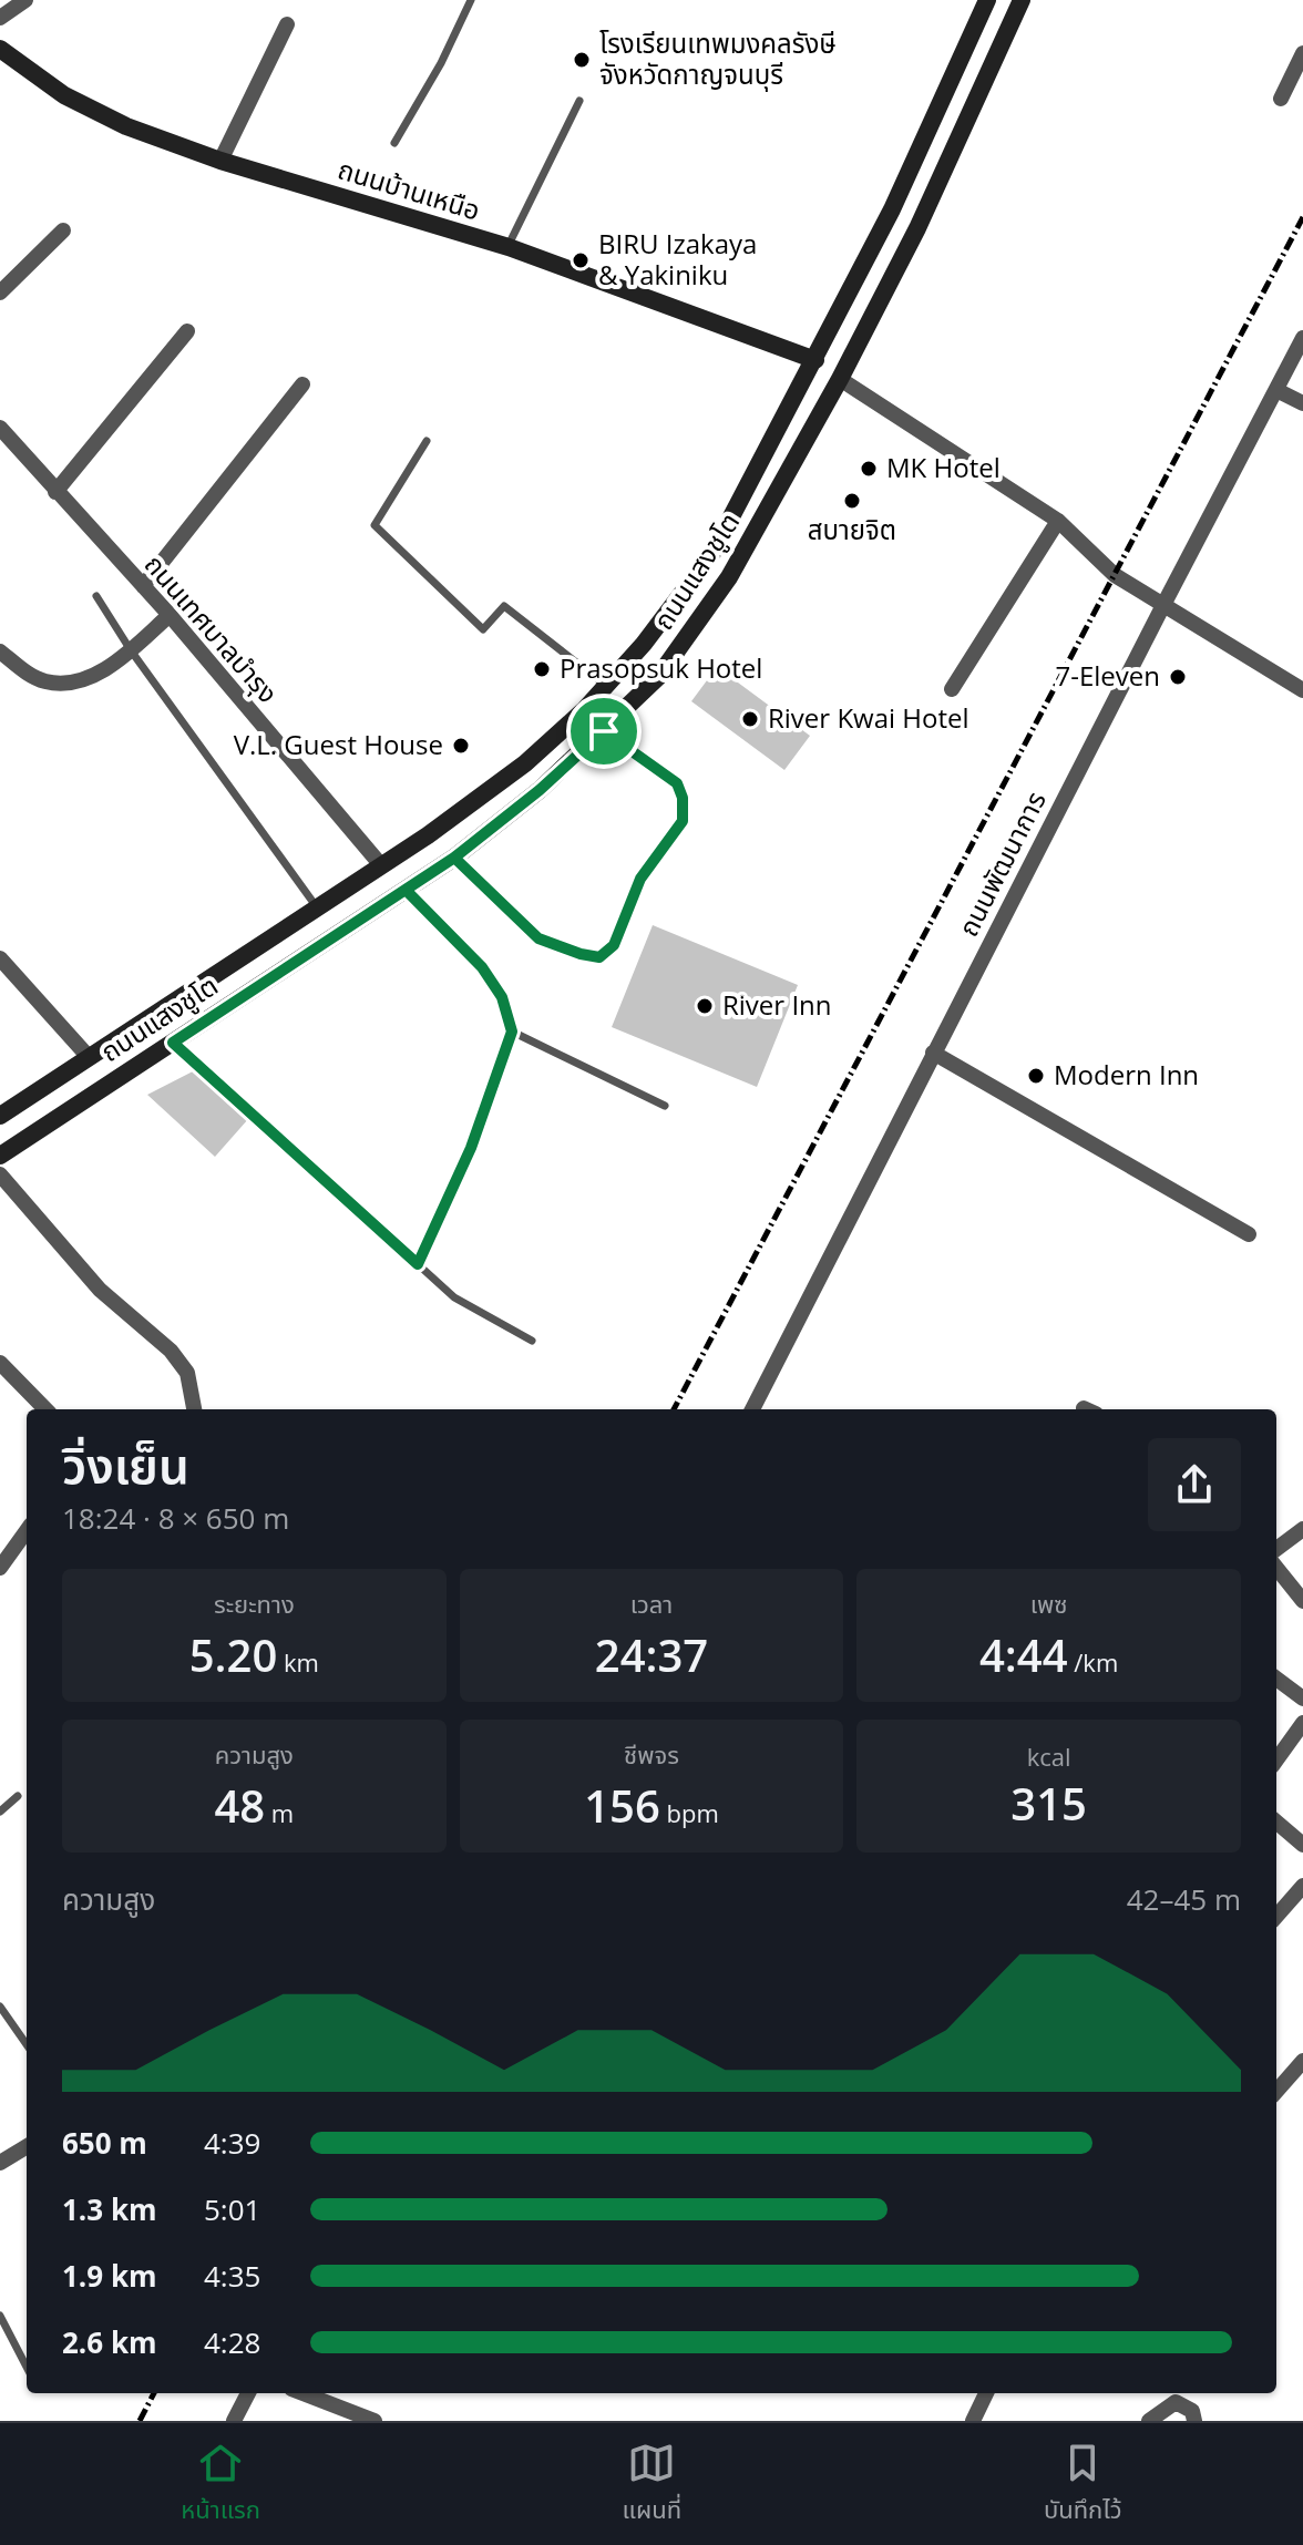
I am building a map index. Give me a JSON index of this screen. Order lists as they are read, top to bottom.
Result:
{
  "streets": {
    "main road": ["ถนนบ้านเหนือ", "ถนนแสงชูโต"],
    "street": ["ถนนเทศบาลบำรุง", "ถนนพัฒนาการ"]
  },
  "crossings": [
    ["ถนนบ้านเหนือ", "ถนนแสงชูโต"],
    ["ถนนแสงชูโต", "ถนนเทศบาลบำรุง"]
  ],
  "places": [
    "โรงเรียนเทพมงคลรังษี จังหวัดกาญจนบุรี",
    "BIRU Izakaya & Yakiniku",
    "MK Hotel",
    "สบายจิต",
    "Prasopsuk Hotel",
    "7-Eleven",
    "River Kwai Hotel",
    "V.L. Guest House",
    "River Inn",
    "Modern Inn"
  ],
  "page": {
    "heading": ["วิ่งเย็น", "18:24 · 8 × 650 m"],
    "stats": [
      ["ระยะทาง", "5.20 km"],
      ["เวลา", "24:37"],
      ["เพซ", "4:44 /km"],
      ["ความสูง", "48 m"],
      ["ชีพจร", "156 bpm"],
      ["kcal", "315"]
    ],
    "chart": ["ความสูง", "42–45 m"],
    "list": [
      {
        "name": "650 m",
        "note": "4:39"
      },
      {
        "name": "1.3 km",
        "note": "5:01"
      },
      {
        "name": "1.9 km",
        "note": "4:35"
      },
      {
        "name": "2.6 km",
        "note": "4:28"
      }
    ],
    "tabs": ["หน้าแรก", "แผนที่", "บันทึกไว้"]
  }
}
